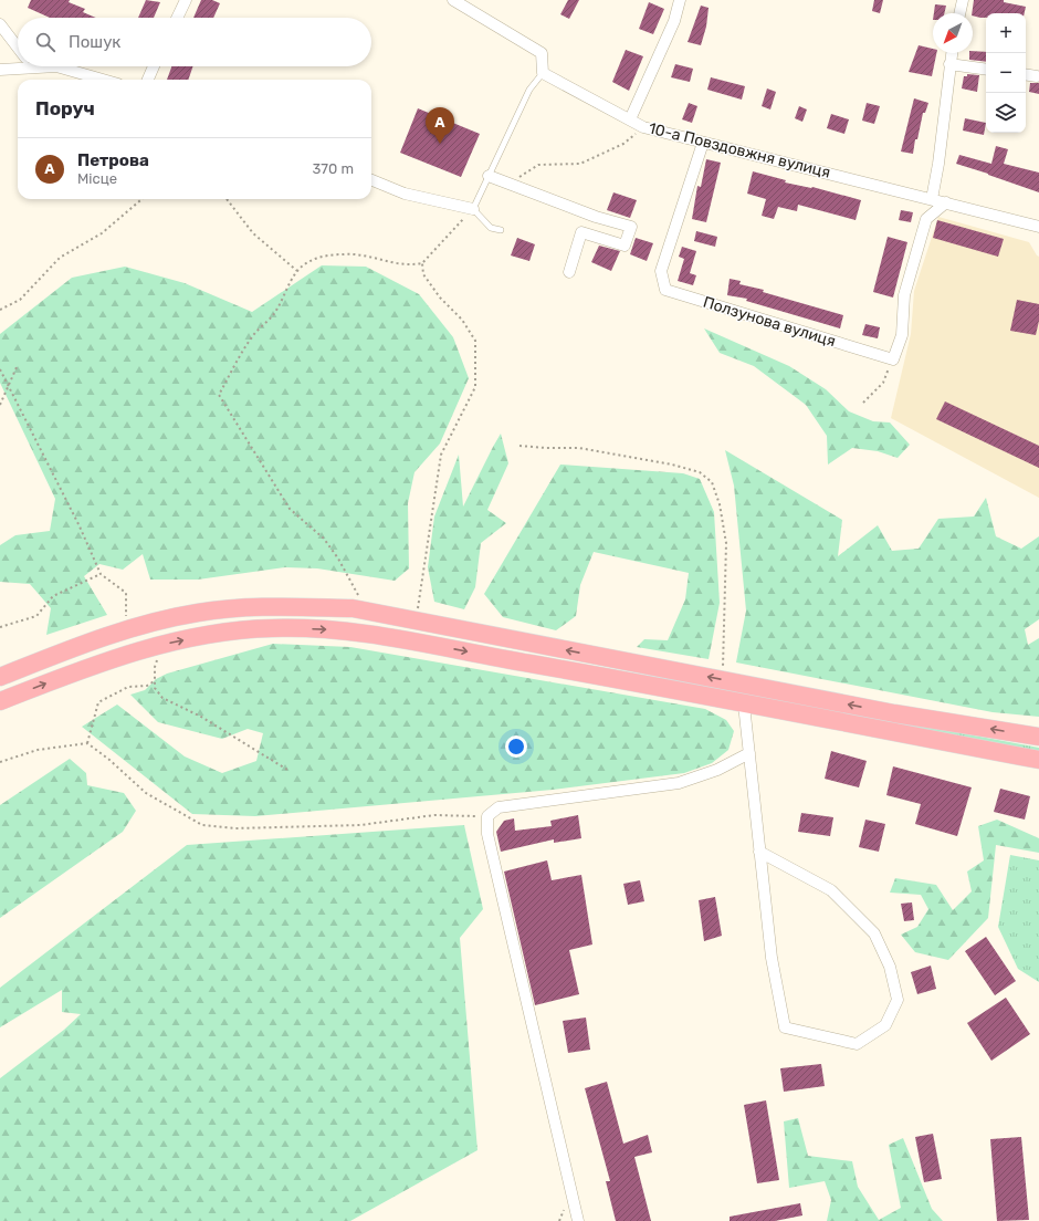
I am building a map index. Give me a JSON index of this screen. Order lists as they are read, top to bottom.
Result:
{
  "streets": {
    "street": ["10-а Повздовжня вулиця", "Ползунова вулиця"]
  },
  "crossings": [
    ["10-а Повздовжня вулиця", "Ползунова вулиця"]
  ],
  "north": "bottom left",
  "page": {
    "map_buttons": ["+", "−"],
    "search": "Пошук",
    "heading": "Поруч",
    "pins": "A",
    "list": [
      {
        "mark": "A",
        "name": "Петрова",
        "note": "Місце",
        "value": "370 m"
      }
    ]
  }
}
